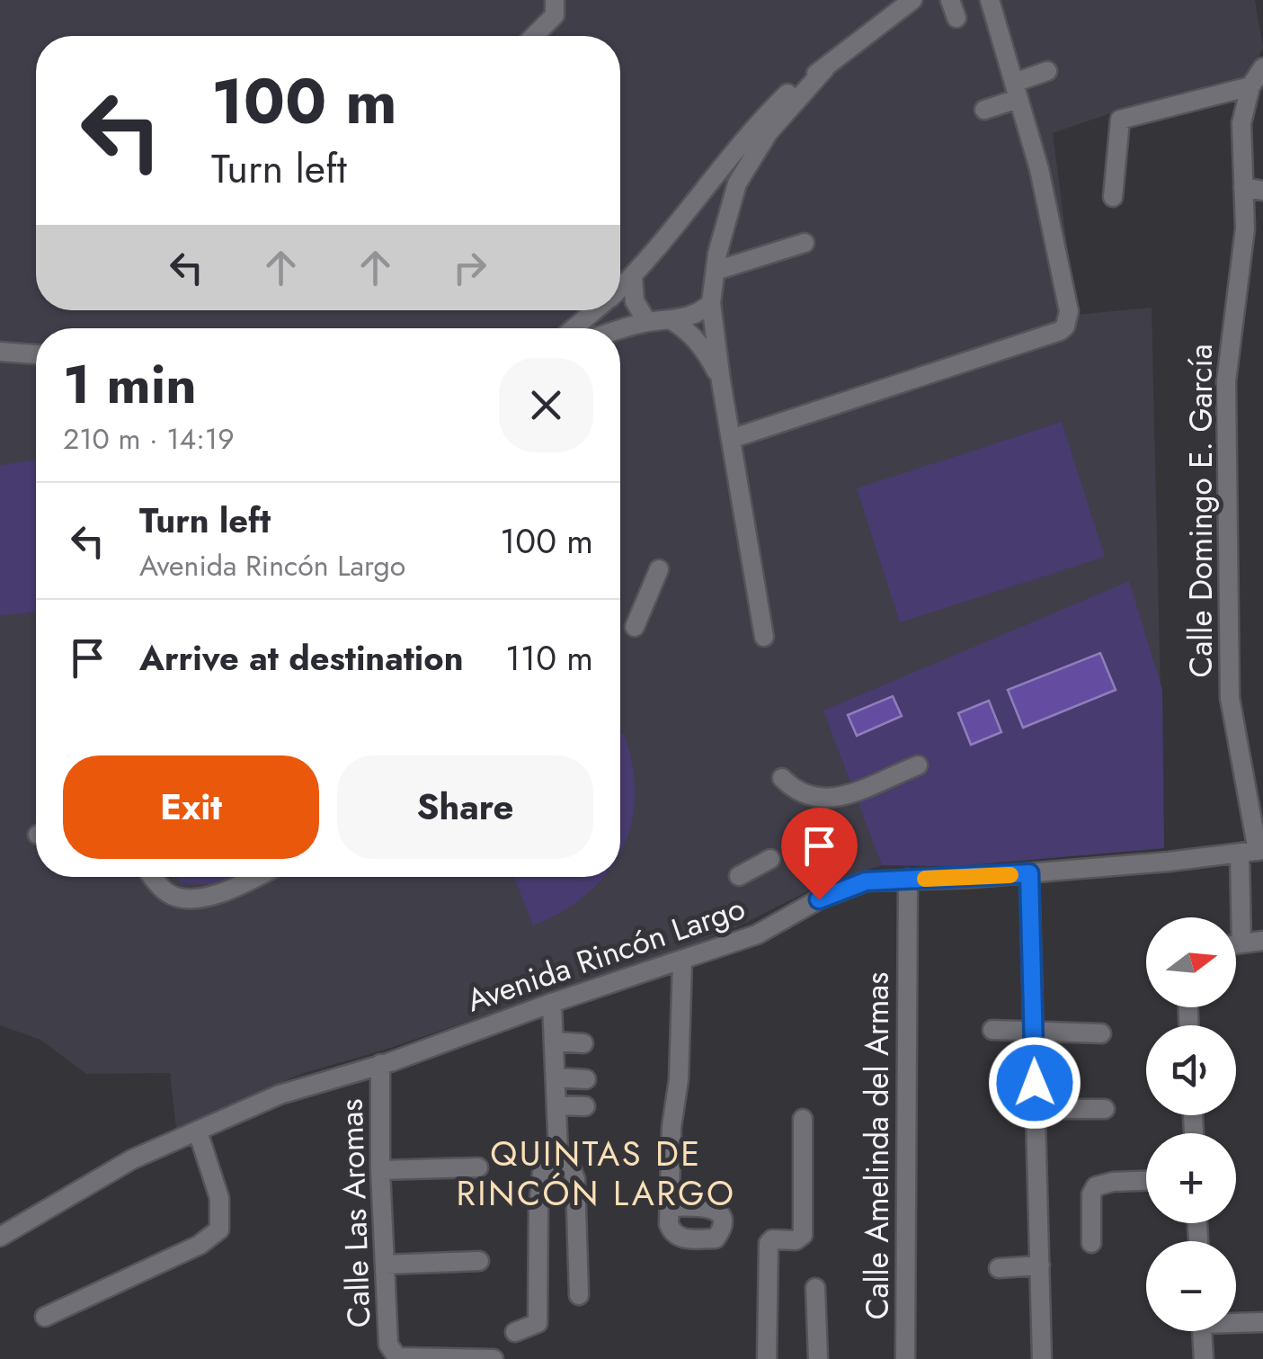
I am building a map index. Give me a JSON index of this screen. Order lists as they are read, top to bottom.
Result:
{
  "streets": {
    "street": [
      "Calle Domingo E. García",
      "Avenida Rincón Largo",
      "Calle Amelinda del Armas",
      "Calle Las Aromas"
    ]
  },
  "crossings": [
    ["Calle Domingo E. García", "Avenida Rincón Largo"],
    ["Avenida Rincón Largo", "Calle Amelinda del Armas"],
    ["Avenida Rincón Largo", "Calle Las Aromas"]
  ],
  "districts": ["QUINTAS DE RINCÓN LARGO"],
  "north": "right",
  "page": {
    "turn": ["100 m", "Turn left"],
    "heading": ["1 min", "210 m · 14:19"],
    "list": [
      {
        "name": "Turn left",
        "note": "Avenida Rincón Largo",
        "value": "100 m"
      },
      {
        "name": "Arrive at destination",
        "value": "110 m"
      }
    ],
    "buttons": ["Exit", "Share"],
    "map_buttons": ["+", "−"]
  }
}
